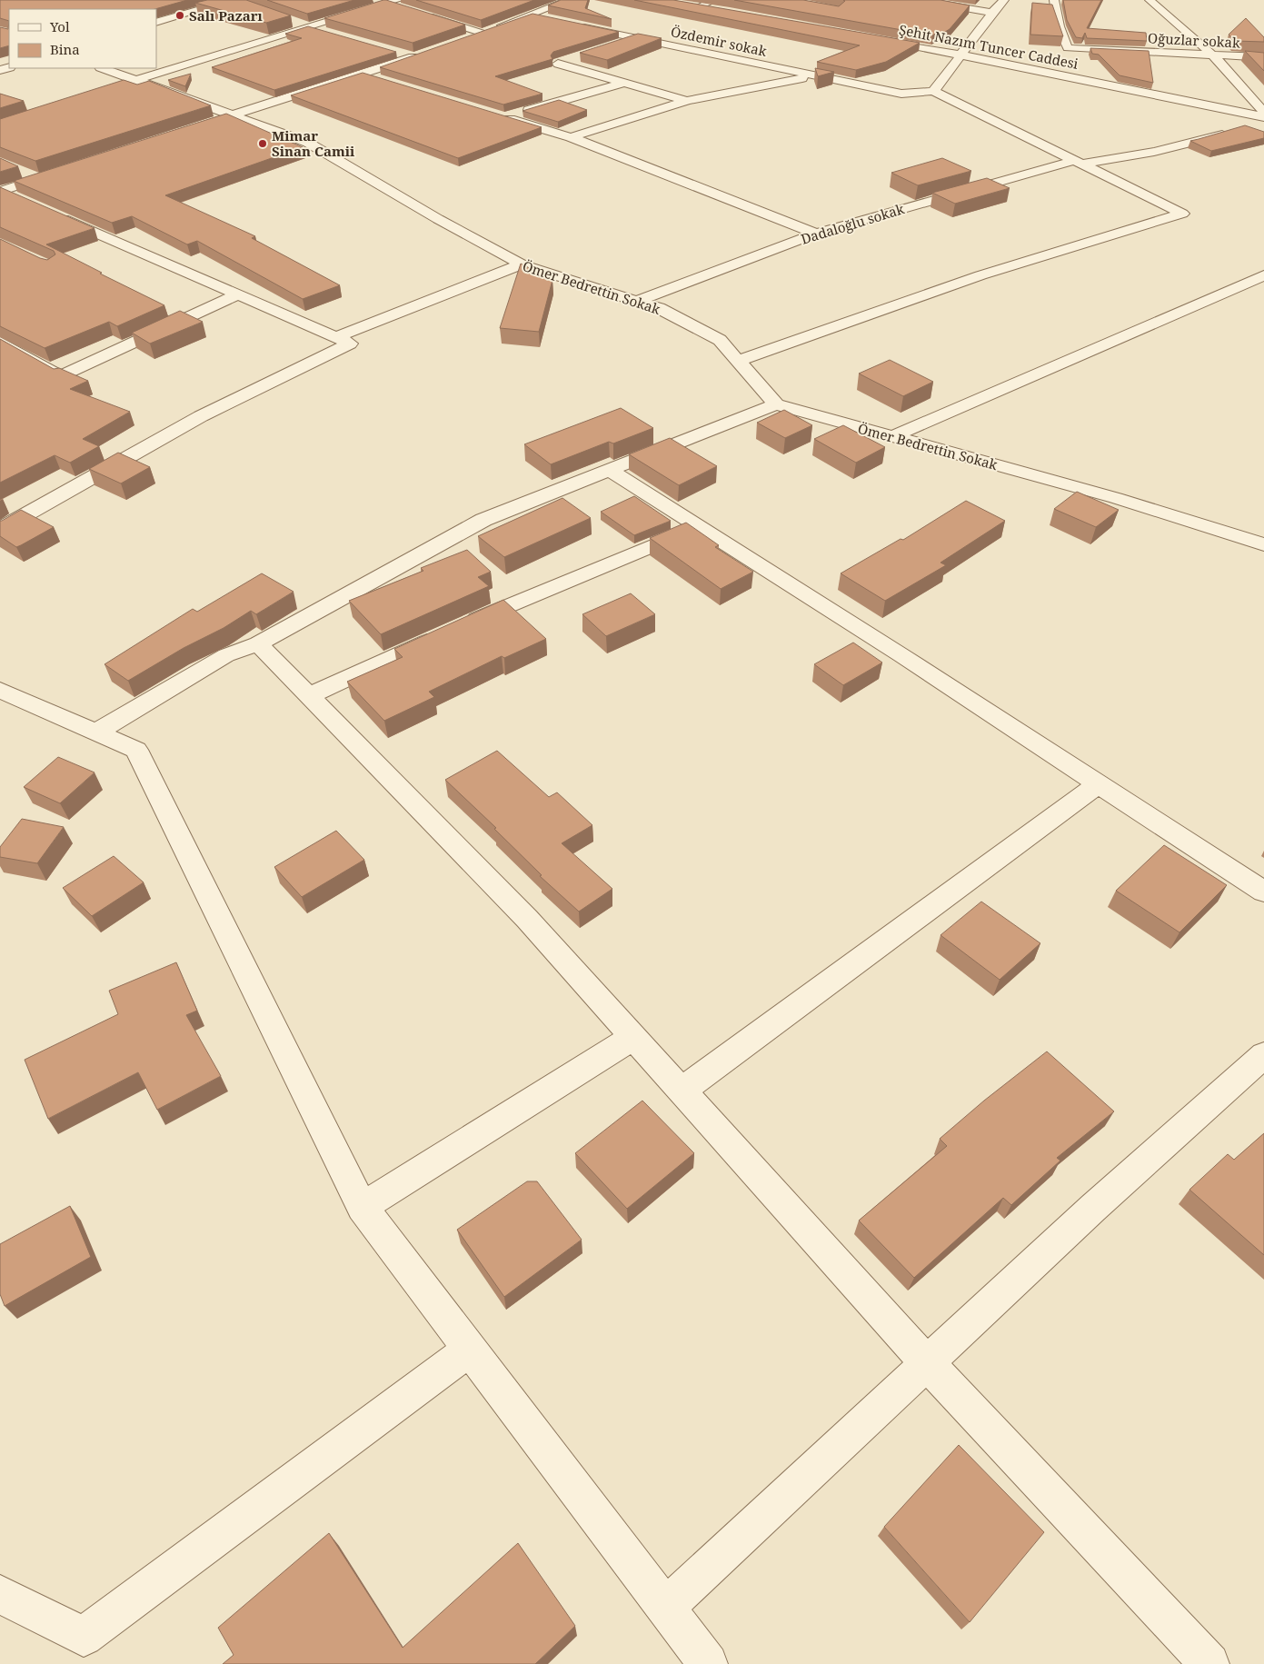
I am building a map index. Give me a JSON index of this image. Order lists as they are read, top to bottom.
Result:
{
  "streets": {
    "street": [
      "Oğuzlar sokak",
      "Özdemir sokak",
      "Şehit Nazım Tuncer Caddesi",
      "Dadaloğlu sokak",
      "Ömer Bedrettin Sokak"
    ]
  },
  "crossings": [
    ["Dadaloğlu sokak", "Ömer Bedrettin Sokak"]
  ],
  "places": ["Salı Pazarı", "Mimar Sinan Camii"],
  "legend": ["Yol", "Bina"]
}
